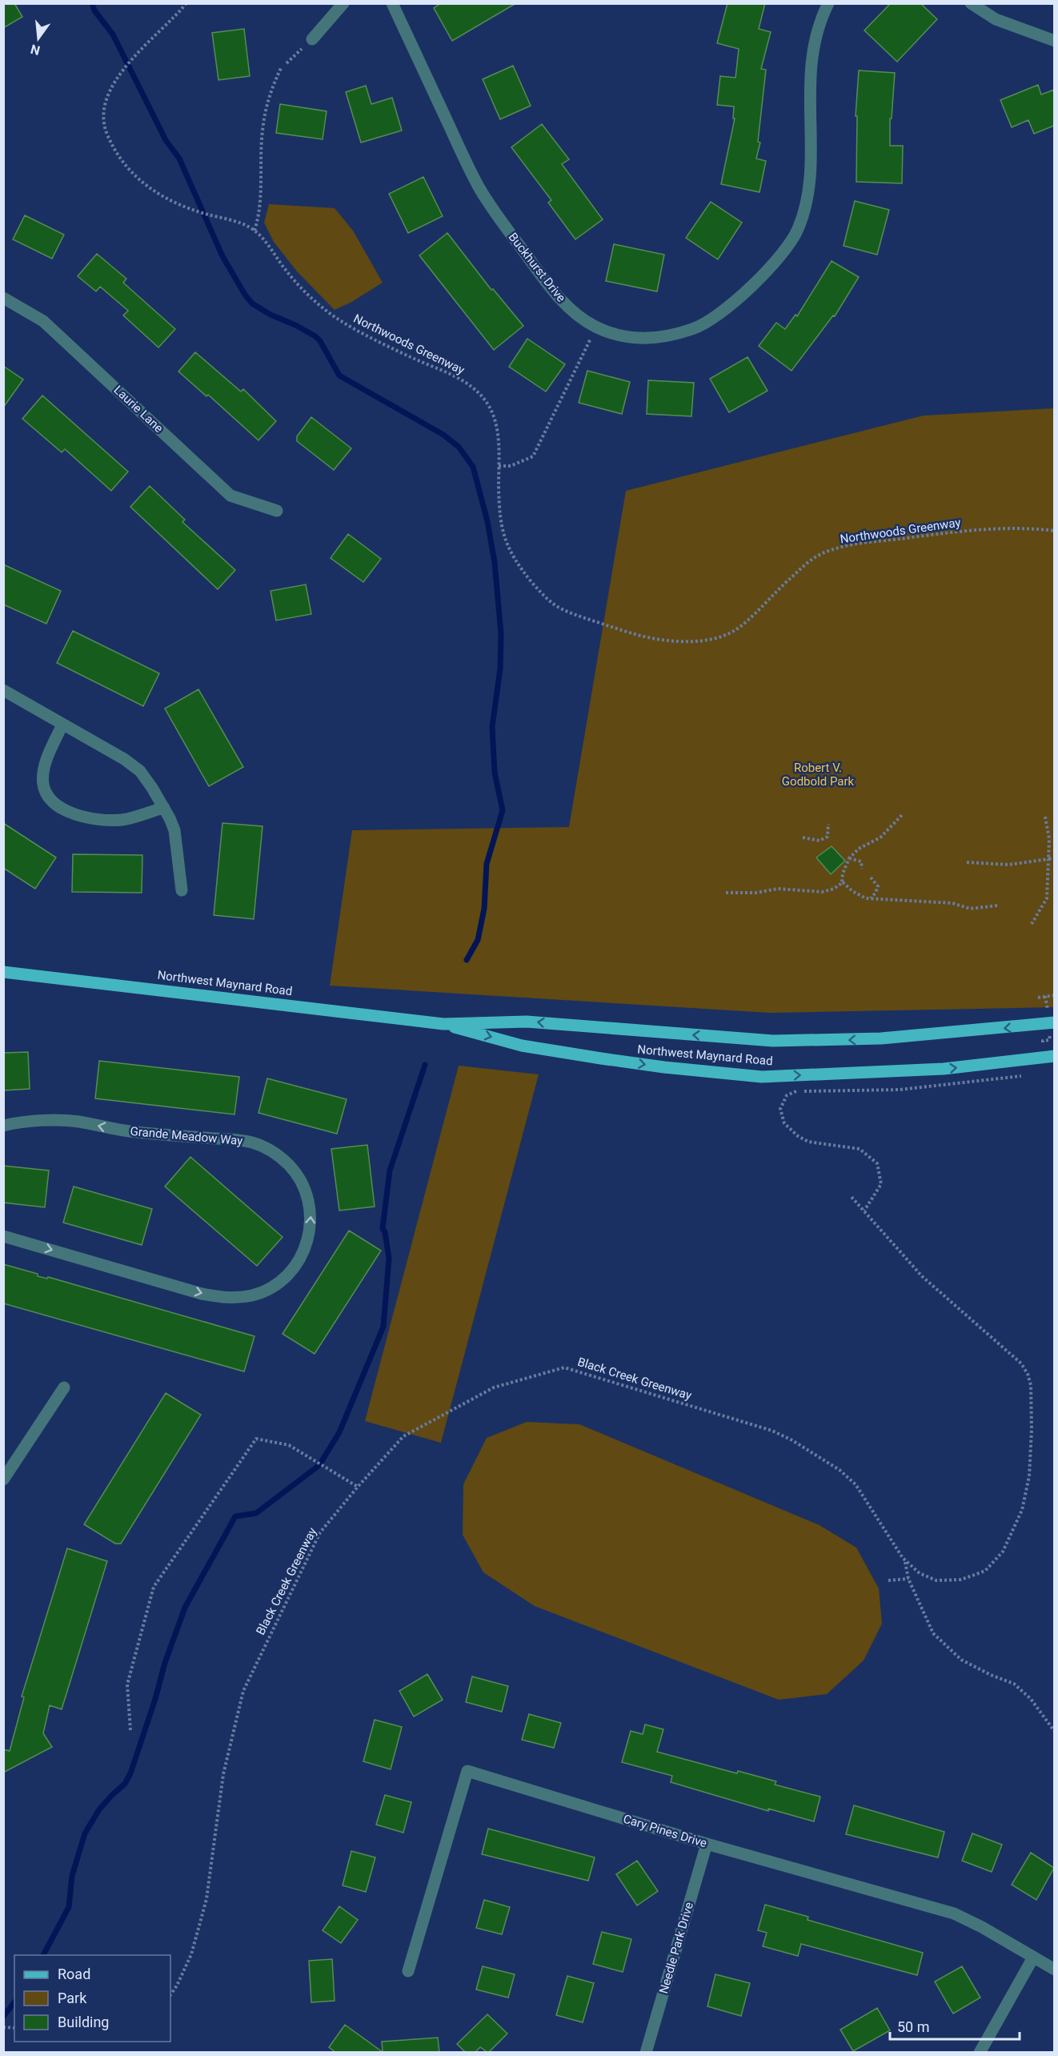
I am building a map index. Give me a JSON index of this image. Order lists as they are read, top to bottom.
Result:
{
  "streets": {
    "main road": ["Northwest Maynard Road"],
    "street": [
      "Buckhurst Drive",
      "Laurie Lane",
      "Grande Meadow Way",
      "Cary Pines Drive",
      "Needle Park Drive"
    ],
    "path": ["Northwoods Greenway", "Black Creek Greenway"]
  },
  "crossings": [
    ["Cary Pines Drive", "Needle Park Drive"]
  ],
  "parks": ["Robert V. Godbold Park"],
  "legend": ["Road", "Park", "Building"],
  "scale_bar": "50 m",
  "north": "bottom"
}
